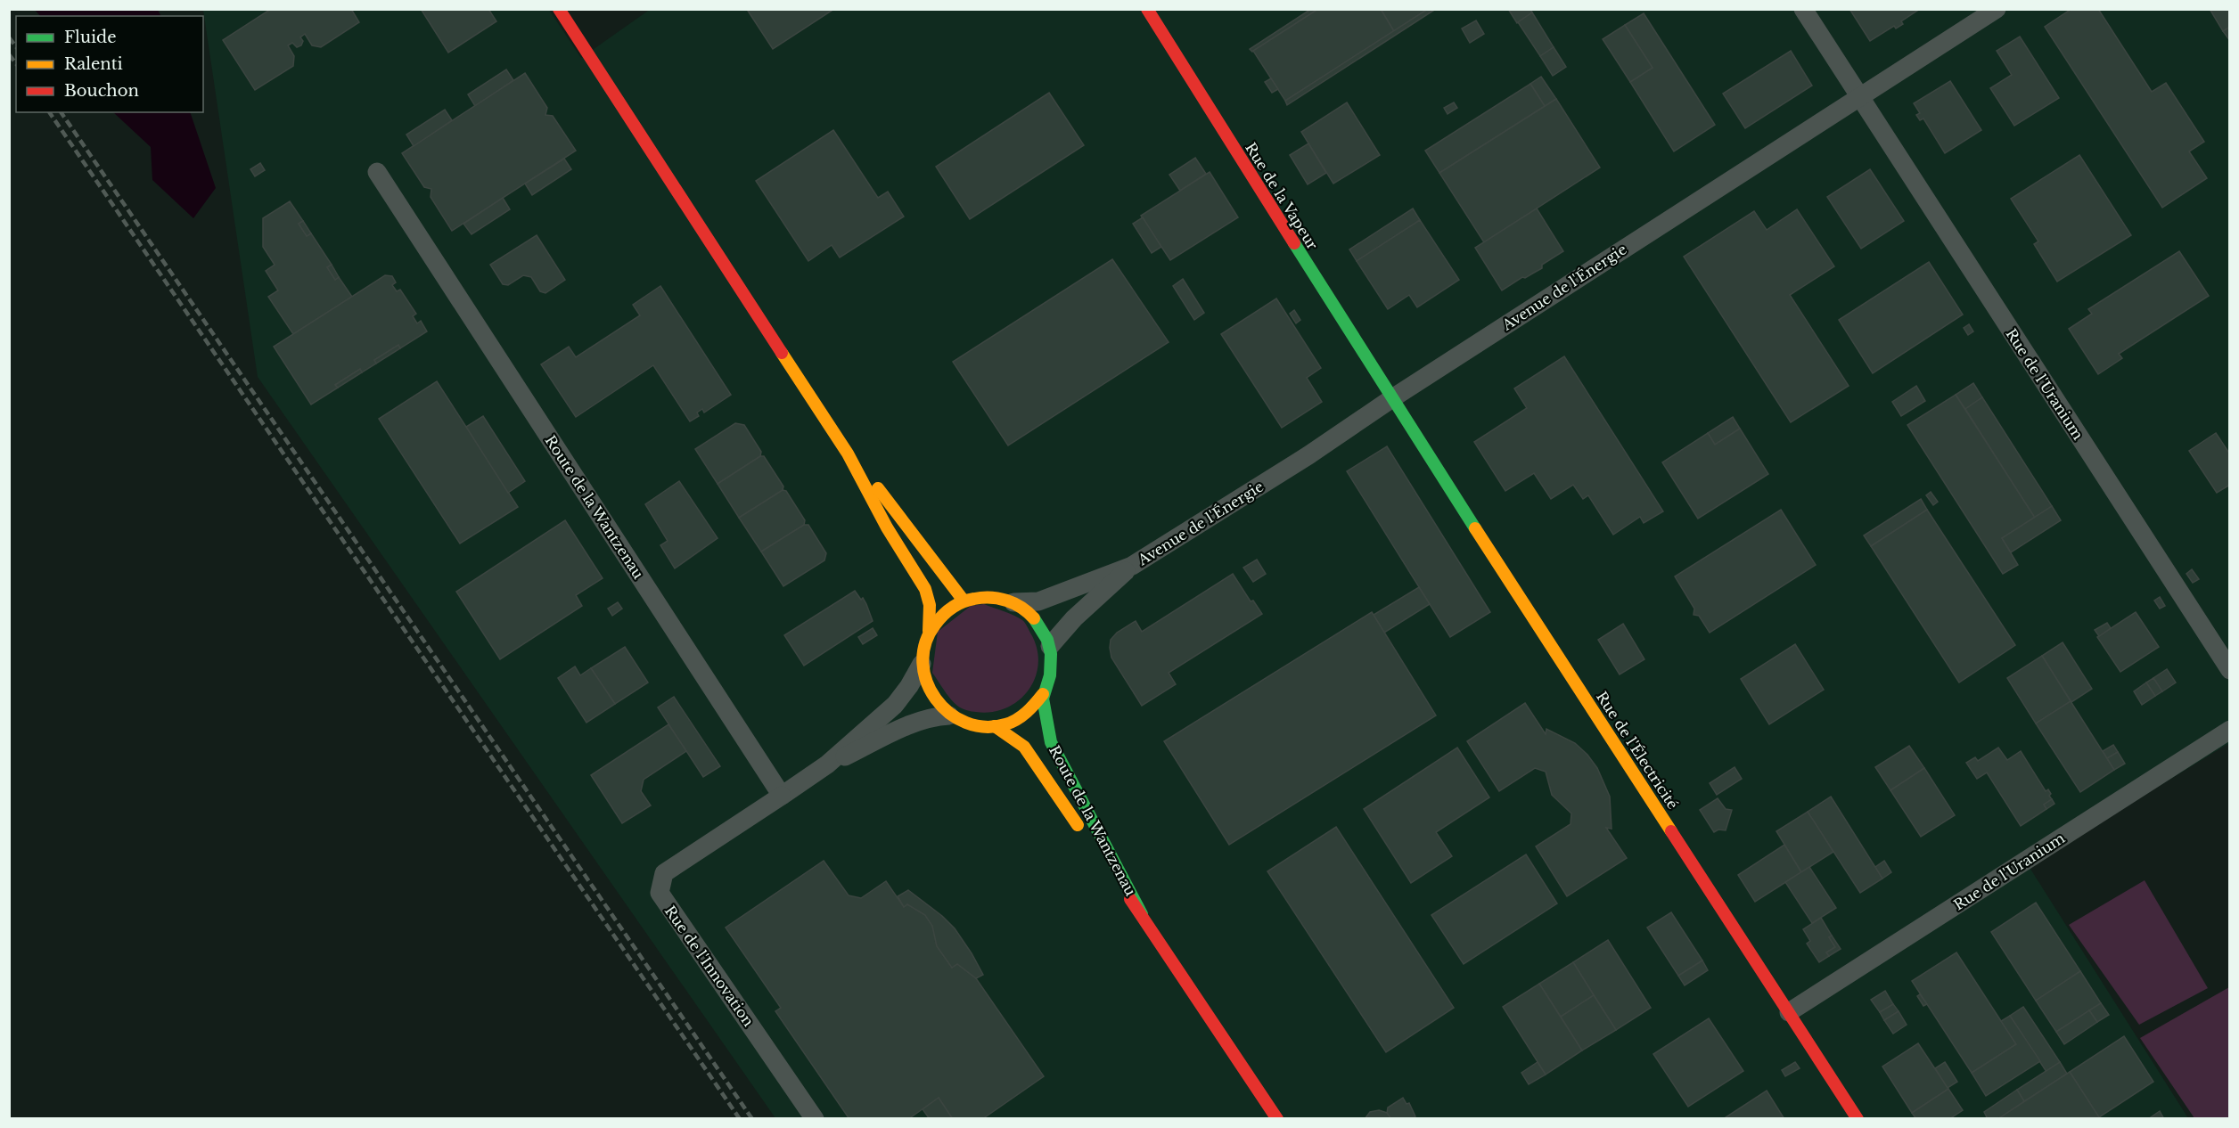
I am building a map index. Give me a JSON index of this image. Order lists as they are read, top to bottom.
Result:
{
  "streets": {
    "main road": ["Rue de la Vapeur", "Route de la Wantzenau", "Rue de l'Électricité"],
    "street": ["Avenue de l'Énergie", "Rue de l'Uranium", "Rue de l'Innovation"]
  },
  "crossings": [
    ["Rue de la Vapeur", "Avenue de l'Énergie"],
    ["Rue de la Vapeur", "Rue de l'Électricité"],
    ["Avenue de l'Énergie", "Rue de l'Uranium"],
    ["Avenue de l'Énergie", "Route de la Wantzenau"],
    ["Avenue de l'Énergie", "Rue de l'Électricité"],
    ["Rue de l'Uranium", "Rue de l'Électricité"],
    ["Route de la Wantzenau", "Rue de l'Innovation"]
  ],
  "legend": ["Fluide", "Ralenti", "Bouchon"]
}
